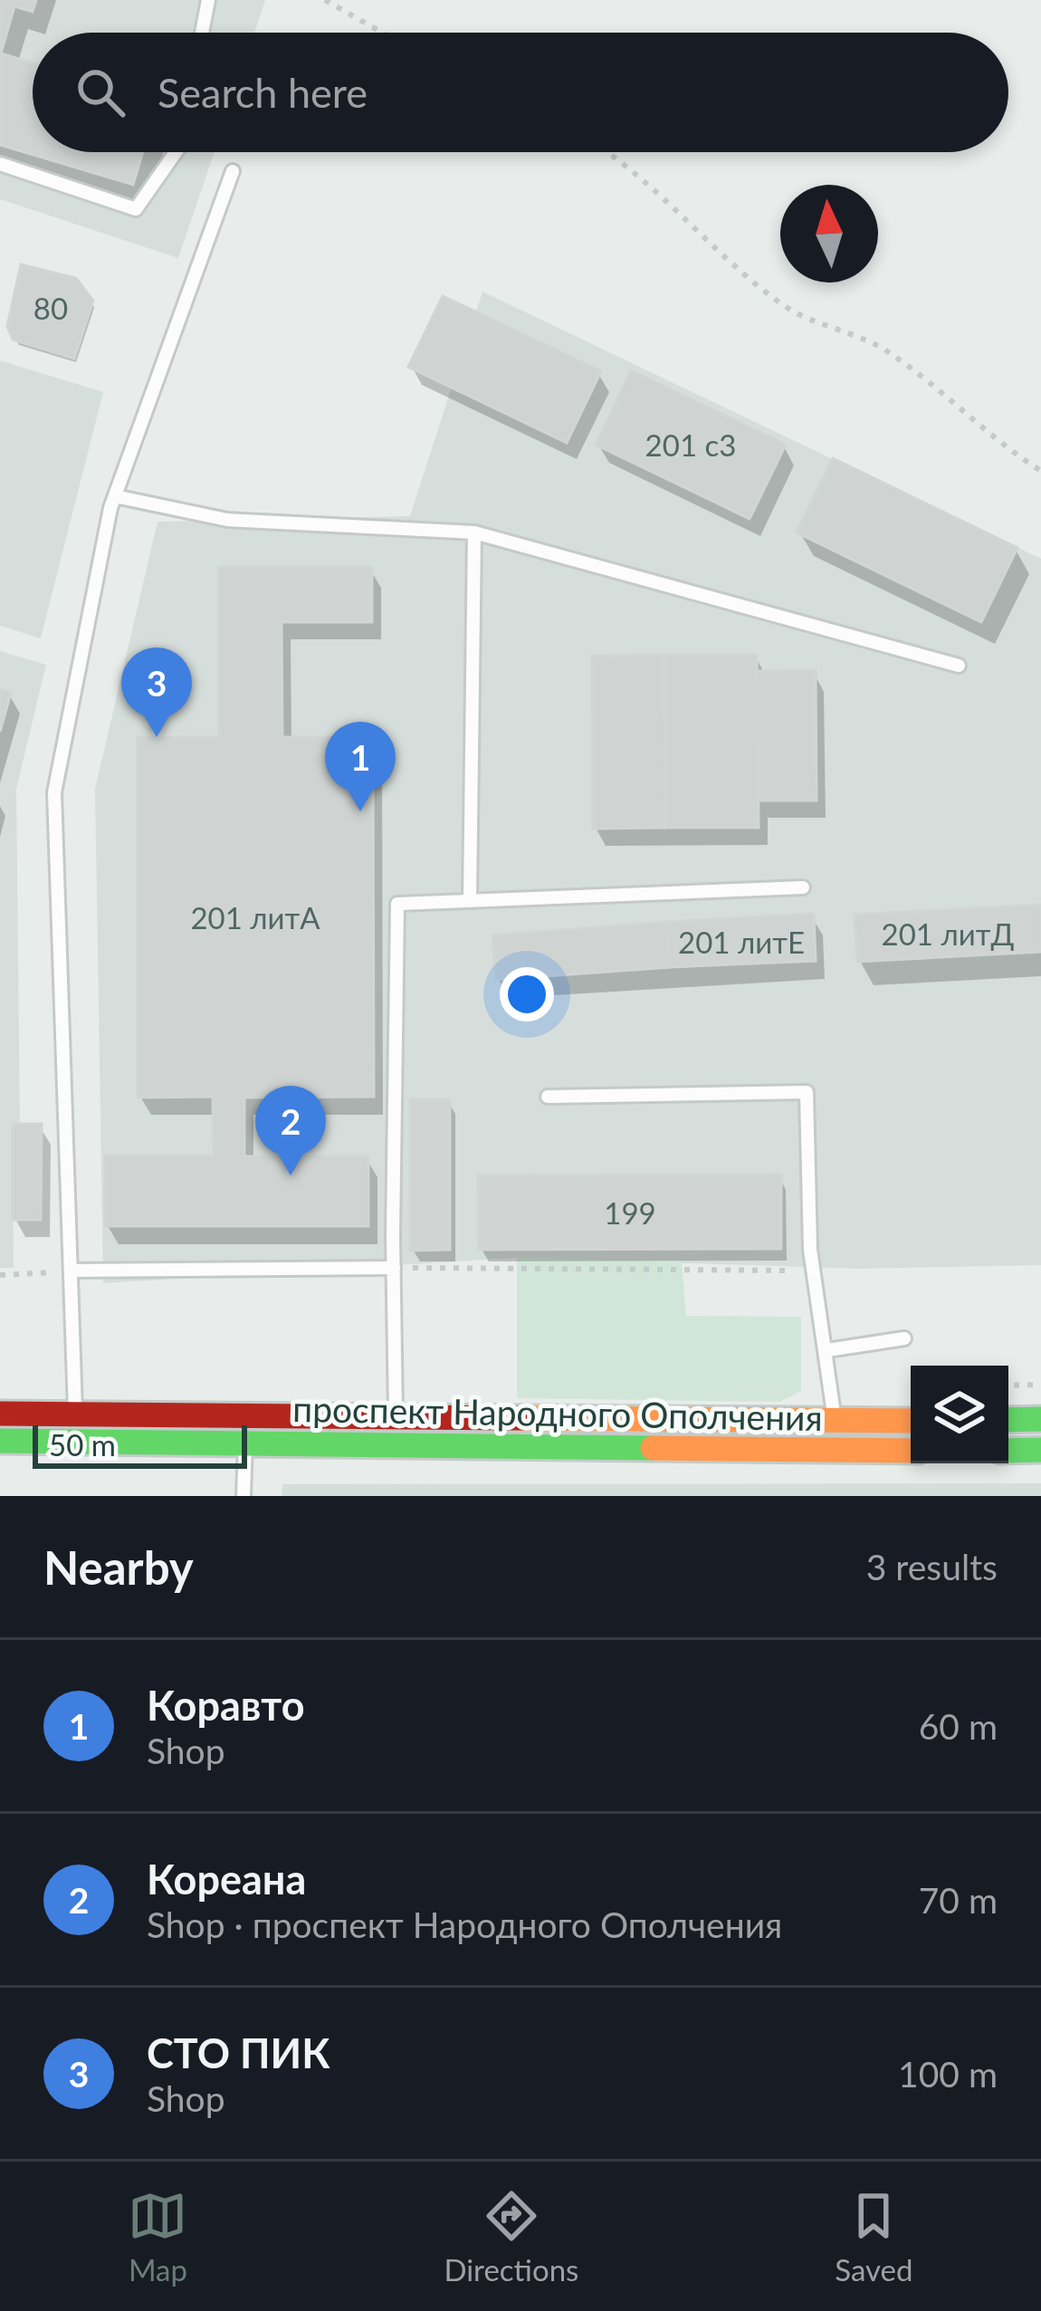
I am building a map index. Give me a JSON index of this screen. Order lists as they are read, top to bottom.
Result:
{
  "streets": {
    "main road": ["проспект Народного Ополчения"]
  },
  "house_numbers": [
    "80",
    "201 с3",
    "201 литА",
    "201 литД",
    "201 литЕ",
    "199"
  ],
  "scale_bar": "50 m",
  "north": "top",
  "page": {
    "search": "Search here",
    "pins": ["3", "1", "2"],
    "scale": "50 m",
    "heading": ["Nearby", "3 results"],
    "list": [
      {
        "mark": "1",
        "name": "Коравто",
        "note": "Shop",
        "value": "60 m"
      },
      {
        "mark": "2",
        "name": "Кореана",
        "note": "Shop · проспект Народного Ополчения",
        "value": "70 m"
      },
      {
        "mark": "3",
        "name": "СТО ПИК",
        "note": "Shop",
        "value": "100 m"
      }
    ],
    "nav": ["Map", "Directions", "Saved"]
  }
}
